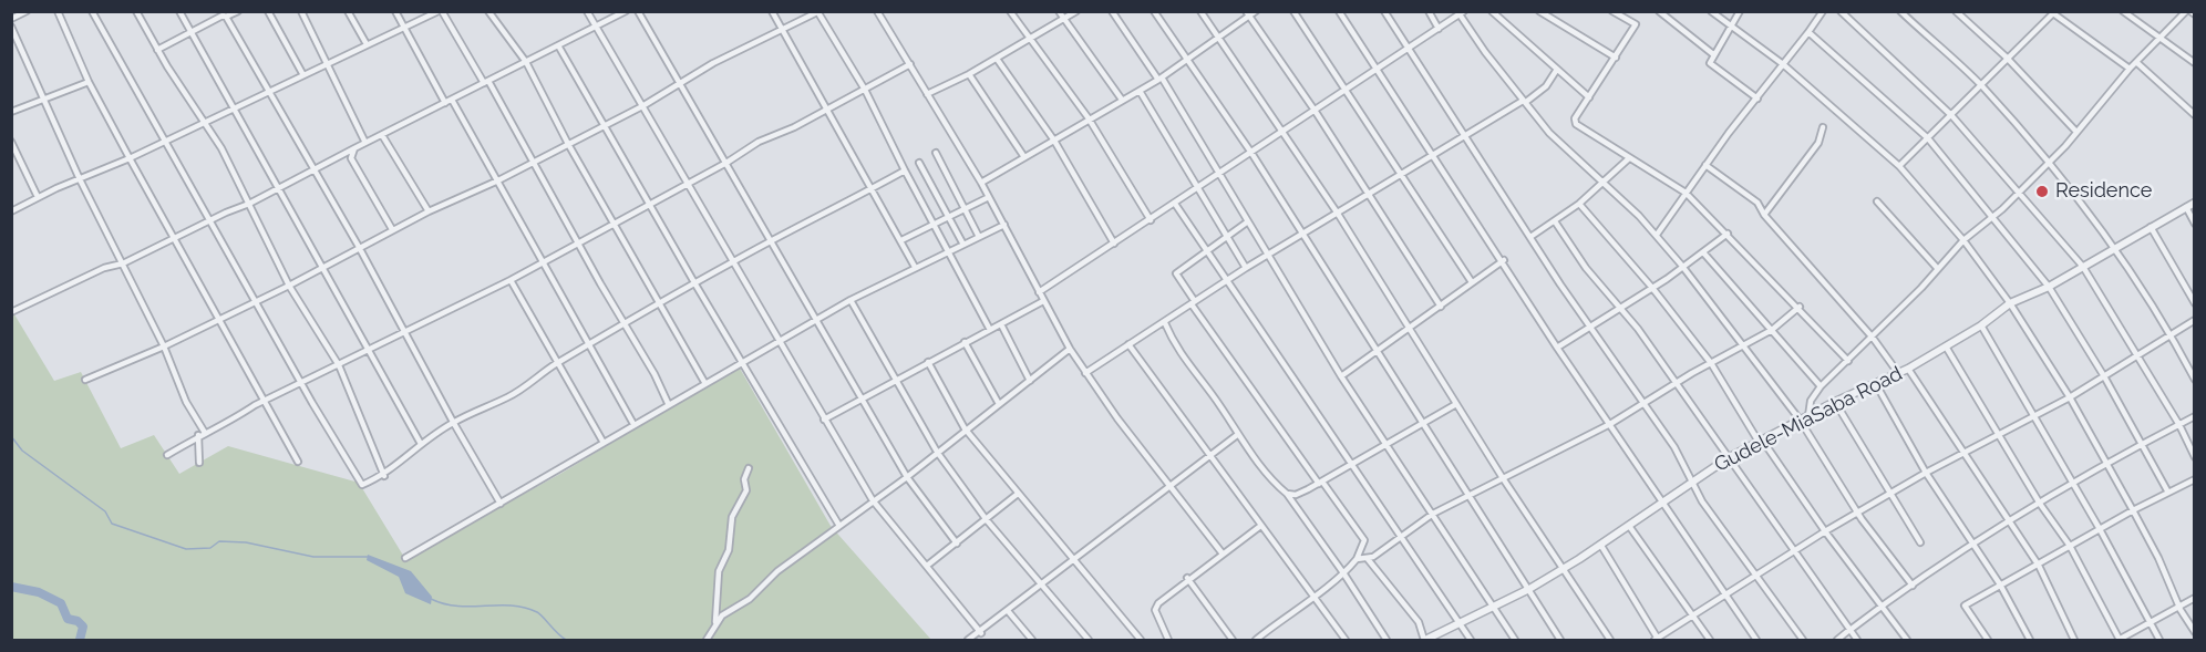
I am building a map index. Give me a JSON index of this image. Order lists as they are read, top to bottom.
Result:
{
  "streets": {
    "street": ["Gudele-MiaSaba Road"]
  },
  "places": ["Residence"]
}
